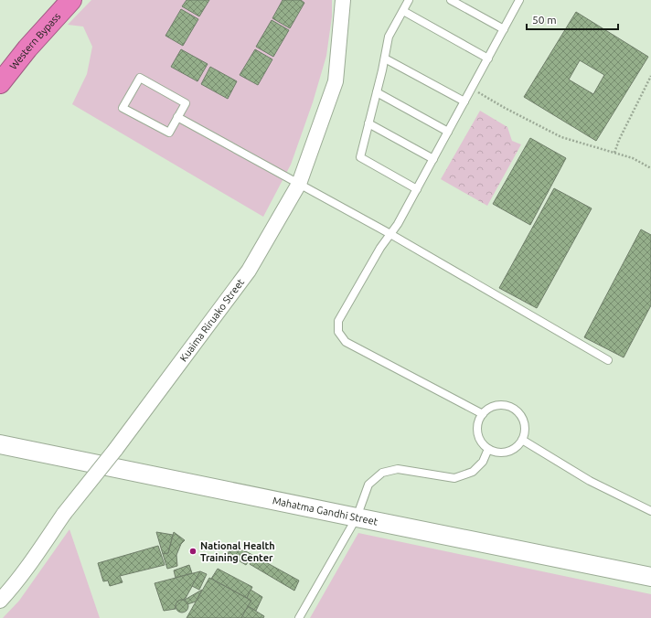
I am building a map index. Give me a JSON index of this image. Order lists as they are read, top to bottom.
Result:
{
  "streets": {
    "highway": ["Western Bypass"],
    "street": ["Kuaima Riruako Street", "Mahatma Gandhi Street"]
  },
  "places": ["National Health Training Center"],
  "scale_bar": "50 m"
}
